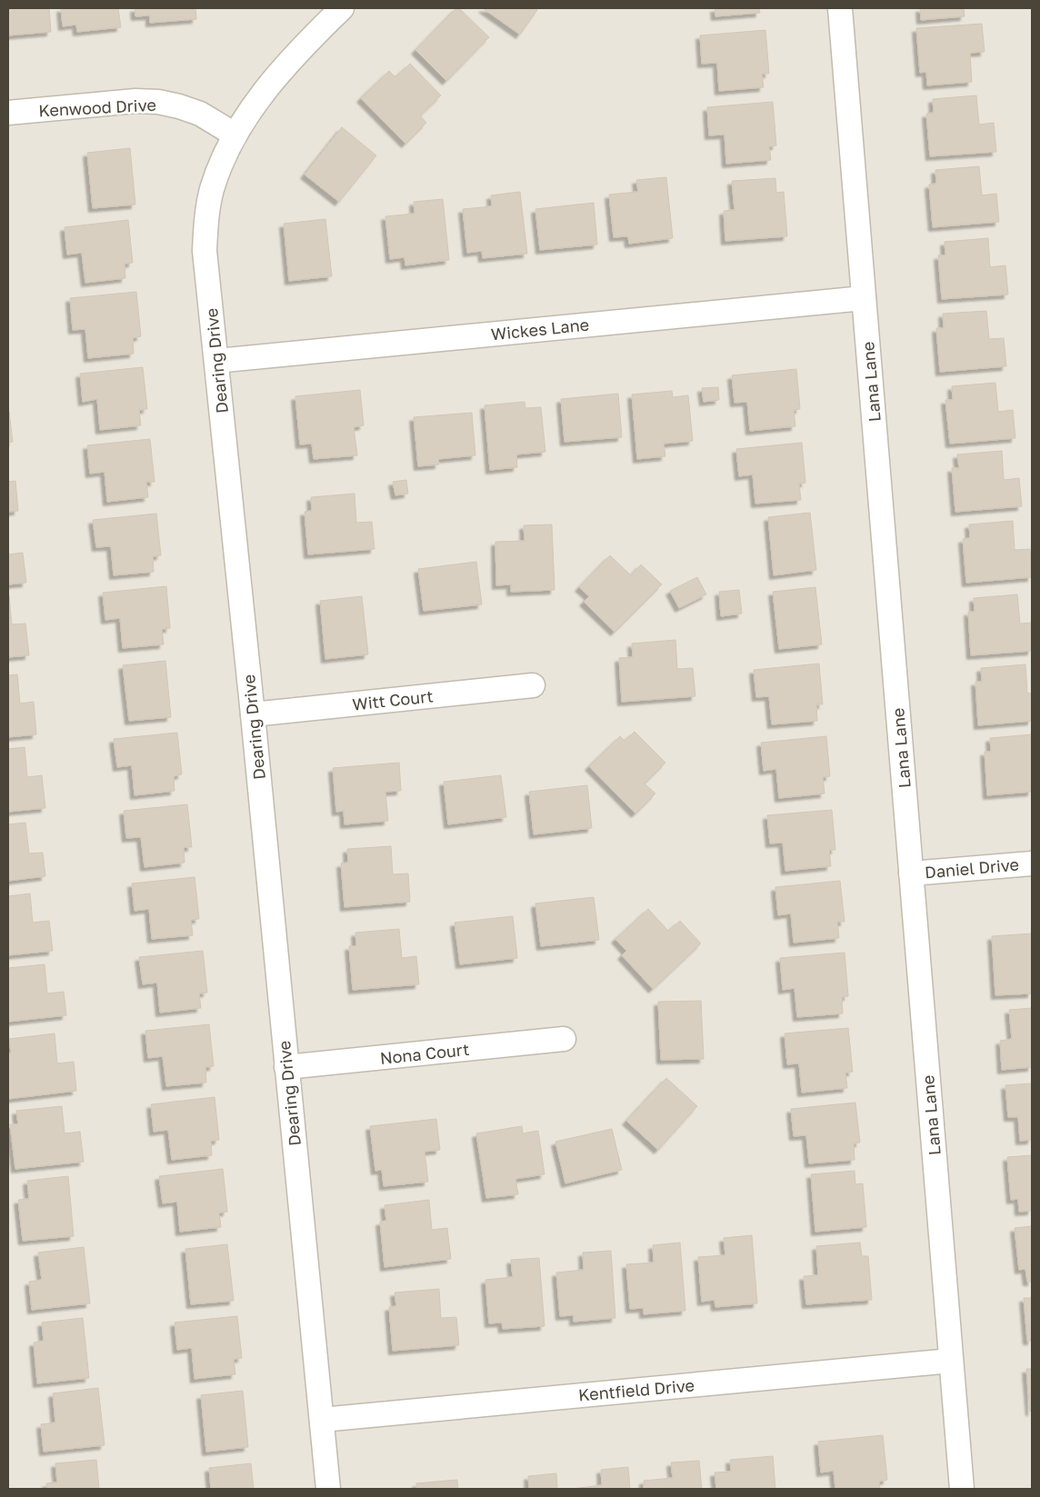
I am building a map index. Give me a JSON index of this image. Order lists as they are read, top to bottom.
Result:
{
  "streets": {
    "street": [
      "Kenwood Drive",
      "Wickes Lane",
      "Dearing Drive",
      "Lana Lane",
      "Witt Court",
      "Daniel Drive",
      "Nona Court",
      "Kentfield Drive"
    ]
  },
  "crossings": [
    ["Kenwood Drive", "Dearing Drive"],
    ["Wickes Lane", "Dearing Drive"],
    ["Wickes Lane", "Lana Lane"],
    ["Dearing Drive", "Witt Court"],
    ["Dearing Drive", "Nona Court"],
    ["Dearing Drive", "Kentfield Drive"],
    ["Lana Lane", "Daniel Drive"],
    ["Lana Lane", "Kentfield Drive"]
  ]
}
